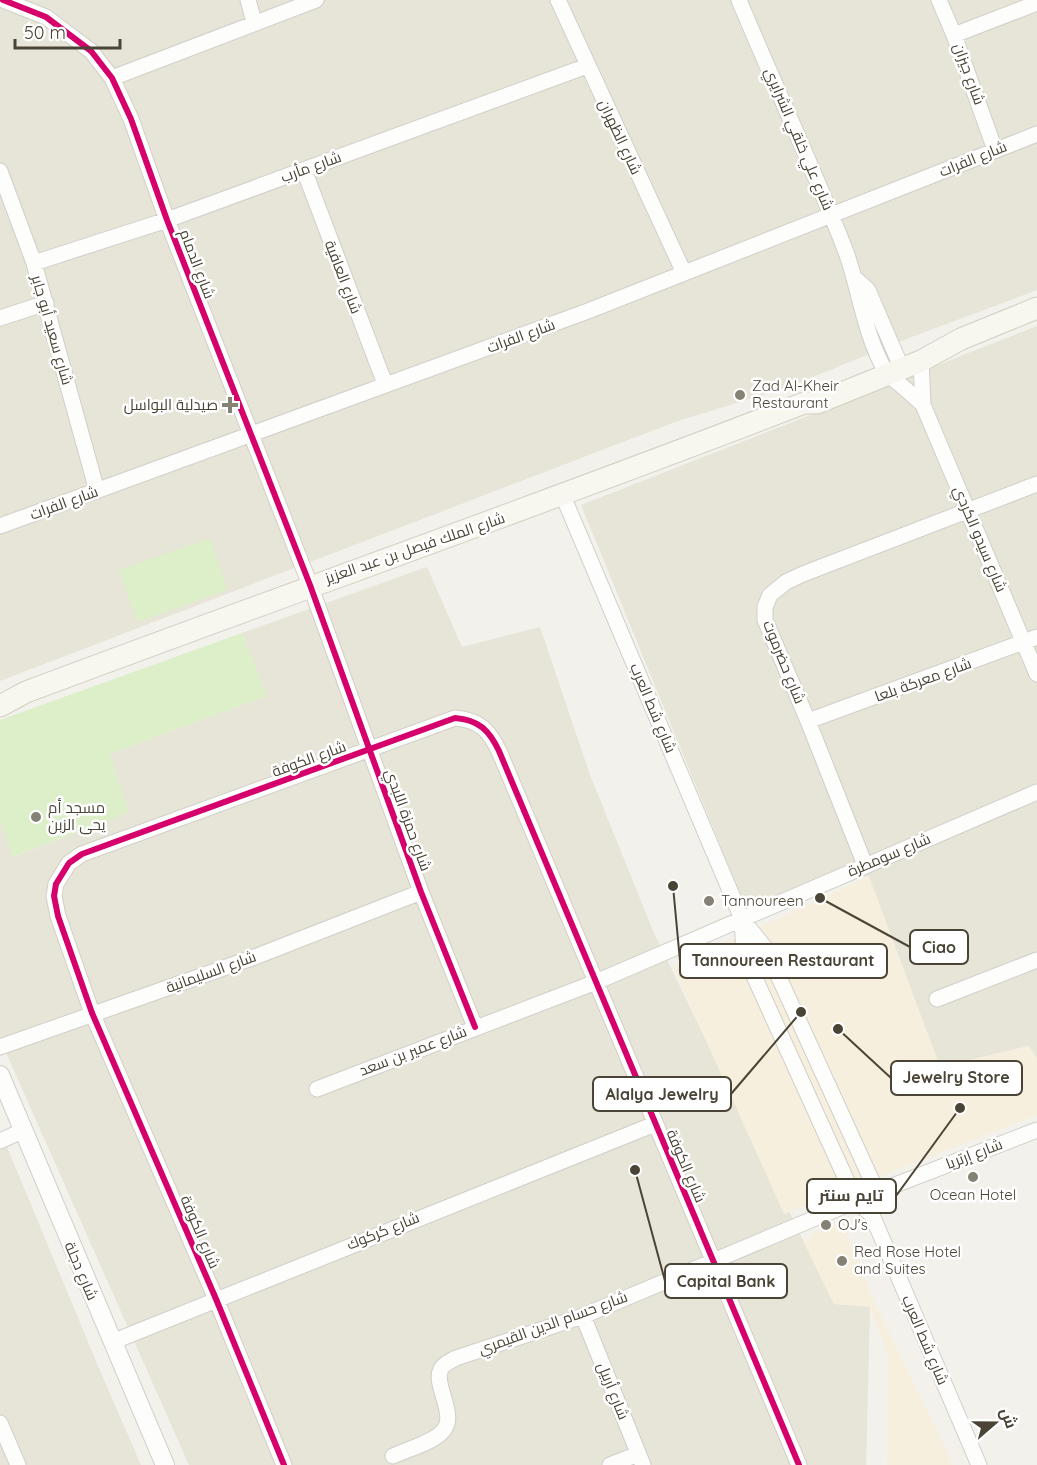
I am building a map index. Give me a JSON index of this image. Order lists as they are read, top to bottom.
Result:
{
  "streets": {
    "main road": ["شارع الملك فيصل بن عبد العزيز"],
    "street": [
      "شارع جيزان",
      "شارع الظهران",
      "شارع علي خلقي الشرايري",
      "شارع الفرات",
      "شارع مأرب",
      "شارع الدمام",
      "شارع العافية",
      "شارع سعيد أبو جابر",
      "شارع سيدو الكردي",
      "شارع حضرموت",
      "شارع معركة بلعا",
      "شارع شط العرب",
      "شارع الكوفة",
      "شارع حمزة اللبدي",
      "شارع سومطرة",
      "شارع السليمانية",
      "شارع عمير بن سعد",
      "شارع إرتريا",
      "شارع كركوك",
      "شارع دجلة",
      "شارع حسام الدين القيمري",
      "شارع أربيل"
    ]
  },
  "crossings": [
    ["شارع جيزان", "شارع الفرات"],
    ["شارع الظهران", "شارع الفرات"],
    ["شارع الظهران", "شارع مأرب"],
    ["شارع علي خلقي الشرايري", "شارع الفرات"],
    ["شارع علي خلقي الشرايري", "شارع سيدو الكردي"],
    ["شارع علي خلقي الشرايري", "شارع الملك فيصل بن عبد العزيز"],
    ["شارع الفرات", "شارع الدمام"],
    ["شارع الفرات", "شارع العافية"],
    ["شارع الفرات", "شارع سعيد أبو جابر"],
    ["شارع مأرب", "شارع الدمام"],
    ["شارع مأرب", "شارع العافية"],
    ["شارع مأرب", "شارع سعيد أبو جابر"],
    ["شارع الدمام", "شارع الملك فيصل بن عبد العزيز"],
    ["شارع الدمام", "شارع حمزة اللبدي"],
    ["شارع سيدو الكردي", "شارع الملك فيصل بن عبد العزيز"],
    ["شارع سيدو الكردي", "شارع حضرموت"],
    ["شارع سيدو الكردي", "شارع معركة بلعا"],
    ["شارع الملك فيصل بن عبد العزيز", "شارع شط العرب"],
    ["شارع الملك فيصل بن عبد العزيز", "شارع حمزة اللبدي"],
    ["شارع حضرموت", "شارع معركة بلعا"],
    ["شارع حضرموت", "شارع سومطرة"],
    ["شارع شط العرب", "شارع سومطرة"],
    ["شارع شط العرب", "شارع عمير بن سعد"],
    ["شارع شط العرب", "شارع إرتريا"],
    ["شارع شط العرب", "شارع حسام الدين القيمري"],
    ["شارع الكوفة", "شارع حمزة اللبدي"],
    ["شارع الكوفة", "شارع السليمانية"],
    ["شارع الكوفة", "شارع عمير بن سعد"],
    ["شارع الكوفة", "شارع كركوك"],
    ["شارع الكوفة", "شارع حسام الدين القيمري"],
    ["شارع حمزة اللبدي", "شارع السليمانية"],
    ["شارع حمزة اللبدي", "شارع عمير بن سعد"],
    ["شارع سومطرة", "شارع عمير بن سعد"],
    ["شارع إرتريا", "شارع حسام الدين القيمري"],
    ["شارع كركوك", "شارع دجلة"],
    ["شارع حسام الدين القيمري", "شارع أربيل"]
  ],
  "places": {
    "other": [
      "Zad Al-Kheir Restaurant",
      "مسجد أم يحى الزبن",
      "Tannoureen Restaurant",
      "Ciao",
      "Tannoureen",
      "Alalya Jewelry",
      "Jewelry Store",
      "تايم سنتر",
      "Capital Bank",
      "Ocean Hotel",
      "OJ's",
      "Red Rose Hotel and Suites"
    ],
    "health": ["صيدلية البواسل"]
  },
  "scale_bar": "50 m",
  "north": "right"
}
